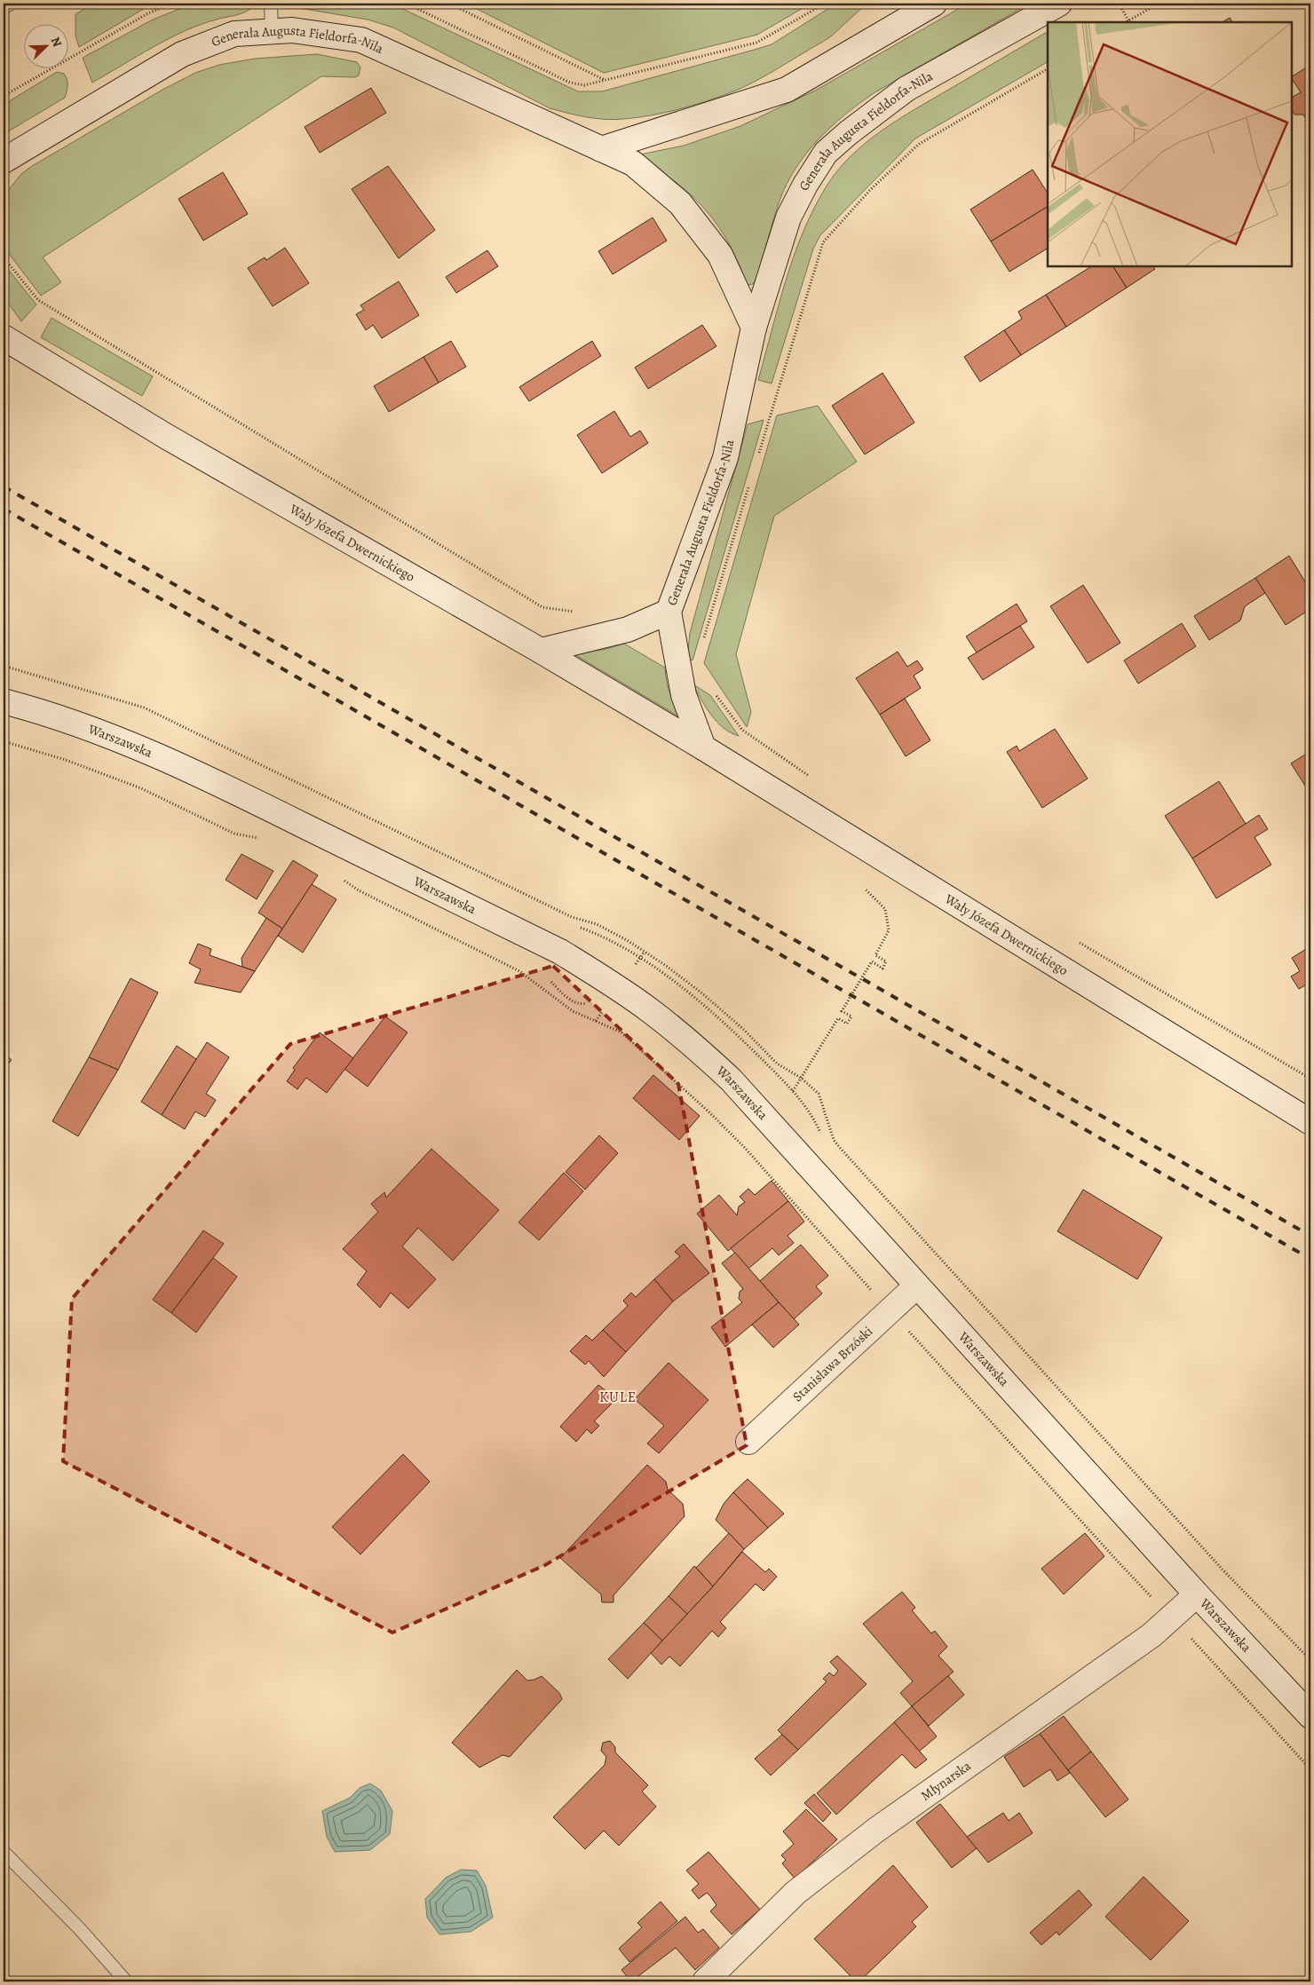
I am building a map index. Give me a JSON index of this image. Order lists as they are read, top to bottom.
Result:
{
  "streets": {
    "street": [
      "Generała Augusta Fieldorfa-Nila",
      "Wały Józefa Dwernickiego",
      "Warszawska",
      "Stanisława Brzóski",
      "Młynarska"
    ]
  },
  "crossings": [
    ["Generała Augusta Fieldorfa-Nila", "Wały Józefa Dwernickiego"],
    ["Warszawska", "Stanisława Brzóski"],
    ["Warszawska", "Młynarska"]
  ],
  "districts": ["KULE"],
  "north": "top right"
}
